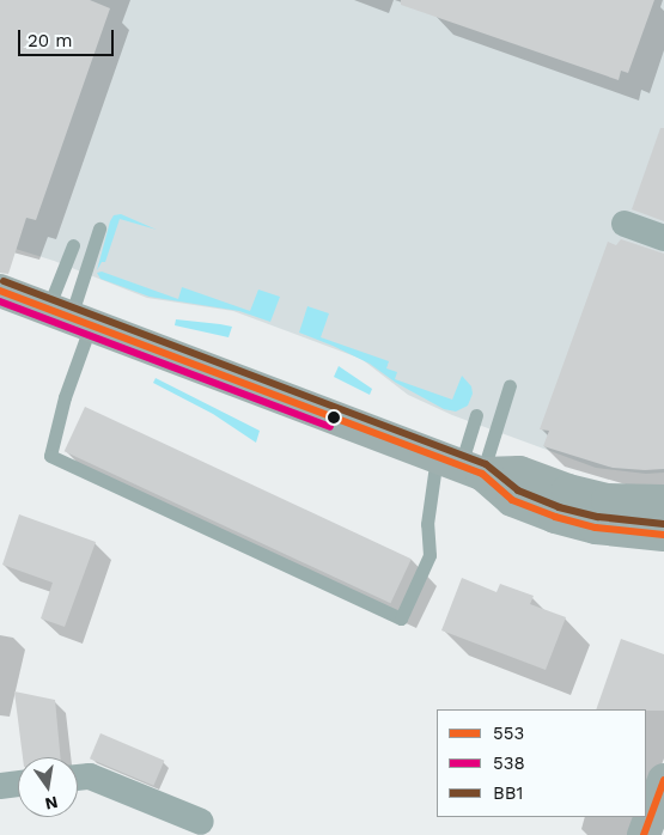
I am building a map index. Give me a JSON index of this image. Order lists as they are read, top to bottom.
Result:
{
  "lines": ["transit line BB1", "transit line 553", "transit line 538"],
  "legend": ["553", "538", "BB1"],
  "scale_bar": "20 m",
  "north": "bottom"
}
